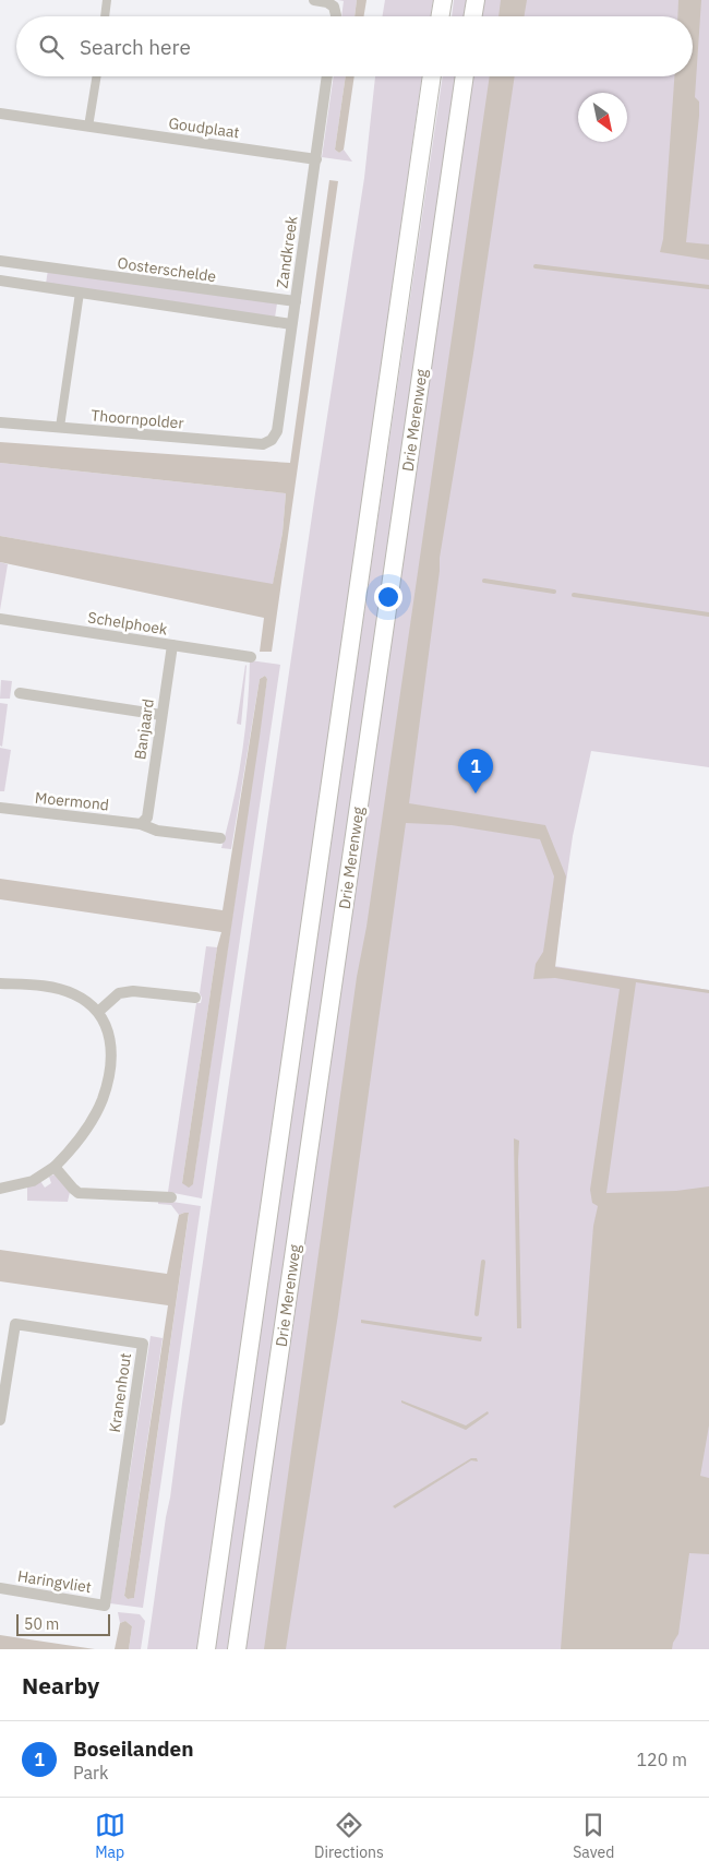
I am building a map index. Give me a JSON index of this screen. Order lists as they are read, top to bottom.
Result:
{
  "streets": {
    "highway": ["Drie Merenweg"],
    "street": [
      "Goudplaat",
      "Zandkreek",
      "Oosterschelde",
      "Thoornpolder",
      "Schelphoek",
      "Banjaard",
      "Moermond",
      "Kranenhout",
      "Haringvliet"
    ]
  },
  "crossings": [
    ["Goudplaat", "Zandkreek"],
    ["Zandkreek", "Oosterschelde"],
    ["Zandkreek", "Thoornpolder"],
    ["Schelphoek", "Banjaard"],
    ["Banjaard", "Moermond"],
    ["Kranenhout", "Haringvliet"]
  ],
  "scale_bar": "50 m",
  "north": "bottom right",
  "page": {
    "search": "Search here",
    "pins": "1",
    "scale": "50 m",
    "heading": "Nearby",
    "list": [
      {
        "mark": "1",
        "name": "Boseilanden",
        "note": "Park",
        "value": "120 m"
      }
    ],
    "nav": ["Map", "Directions", "Saved"]
  }
}
